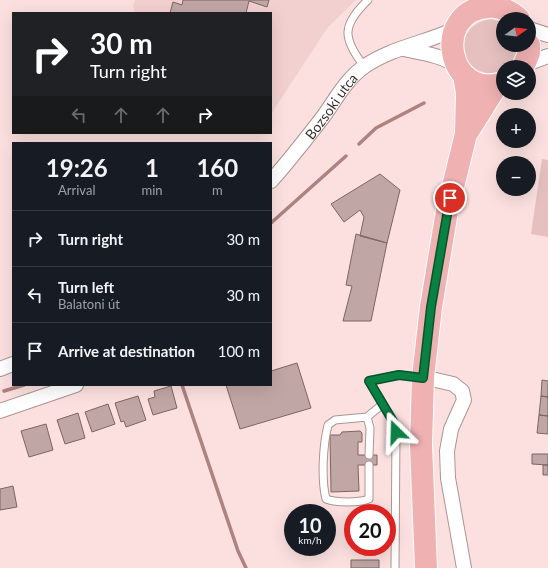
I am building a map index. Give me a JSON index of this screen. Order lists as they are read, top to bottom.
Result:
{
  "streets": {
    "street": ["Bozsoki utca"]
  },
  "north": "right",
  "page": {
    "map_buttons": ["+", "−"],
    "turn": ["30 m", "Turn right"],
    "eta": [
      "19:26",
      "Arrival",
      "1",
      "min",
      "160",
      "m"
    ],
    "list": [
      {
        "name": "Turn right",
        "value": "30 m"
      },
      {
        "name": "Turn left",
        "note": "Balatoni út",
        "value": "30 m"
      },
      {
        "name": "Arrive at destination",
        "value": "100 m"
      }
    ],
    "speed": "10 km/h",
    "limit": "20"
  }
}
